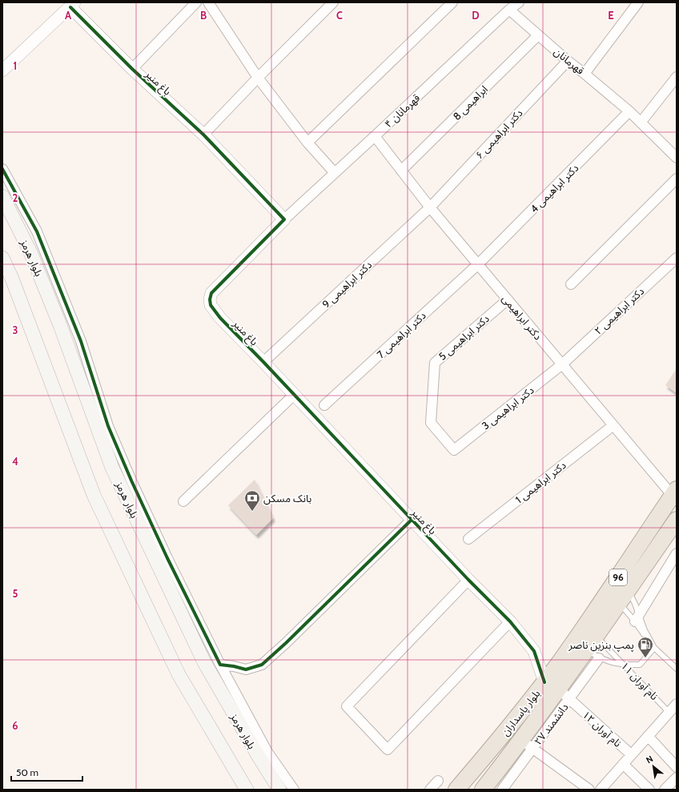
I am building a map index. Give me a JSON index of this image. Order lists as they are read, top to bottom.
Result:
{
  "streets": {
    "highway": ["96", "بلوار پاسداران"],
    "main road": ["بلوار هرمز"],
    "street": [
      "قهرمانان",
      "باغ منیر",
      "ابراهیمی 8",
      "قهرمانان ۴",
      "دکتر ابراهیمی ۶",
      "دکتر ابراهیمی 4",
      "دکتر ابراهیمی 9",
      "دکتر ابراهیمی ۲",
      "دکتر ابراهیمی",
      "دکتر ابراهیمی 7",
      "دکتر ابراهیمی 5",
      "دکتر ابراهیمی 3",
      "دکتر ابراهیمی 1",
      "دانشمند ۲۷",
      "نام آوران ۱۲"
    ],
    "lane": ["نام آوران ۱۱"]
  },
  "crossings": [
    ["قهرمانان", "ابراهیمی 8"],
    ["قهرمانان", "قهرمانان ۴"],
    ["قهرمانان", "دکتر ابراهیمی ۶"],
    ["قهرمانان", "دکتر ابراهیمی 4"],
    ["باغ منیر", "قهرمانان ۴"],
    ["باغ منیر", "دکتر ابراهیمی 9"],
    ["باغ منیر", "بلوار پاسداران"],
    ["ابراهیمی 8", "دکتر ابراهیمی"],
    ["قهرمانان ۴", "دکتر ابراهیمی"],
    ["دکتر ابراهیمی ۶", "دکتر ابراهیمی 9"],
    ["دکتر ابراهیمی ۶", "دکتر ابراهیمی"],
    ["دکتر ابراهیمی 4", "دکتر ابراهیمی"],
    ["دکتر ابراهیمی 4", "دکتر ابراهیمی 7"],
    ["دکتر ابراهیمی 9", "دکتر ابراهیمی"],
    ["دکتر ابراهیمی ۲", "دکتر ابراهیمی"],
    ["دکتر ابراهیمی ۲", "دکتر ابراهیمی 3"],
    ["دکتر ابراهیمی", "دکتر ابراهیمی 7"],
    ["دکتر ابراهیمی", "دکتر ابراهیمی 5"],
    ["دکتر ابراهیمی", "دکتر ابراهیمی 3"],
    ["دکتر ابراهیمی", "دکتر ابراهیمی 1"],
    ["دکتر ابراهیمی", "بلوار پاسداران"],
    ["دکتر ابراهیمی 5", "دکتر ابراهیمی 3"],
    ["نام آوران ۱۱", "بلوار پاسداران"],
    ["بلوار پاسداران", "دانشمند ۲۷"],
    ["بلوار پاسداران", "نام آوران ۱۲"]
  ],
  "places": {
    "bank": ["بانک مسکن"],
    "fuel station": ["پمپ بنزین ناصر"]
  },
  "scale_bar": "50 m",
  "north": "top left",
  "grid": {
    "columns": [
      "A",
      "B",
      "C",
      "D",
      "E"
    ],
    "rows": [
      "1",
      "2",
      "3",
      "4",
      "5",
      "6"
    ]
  }
}
